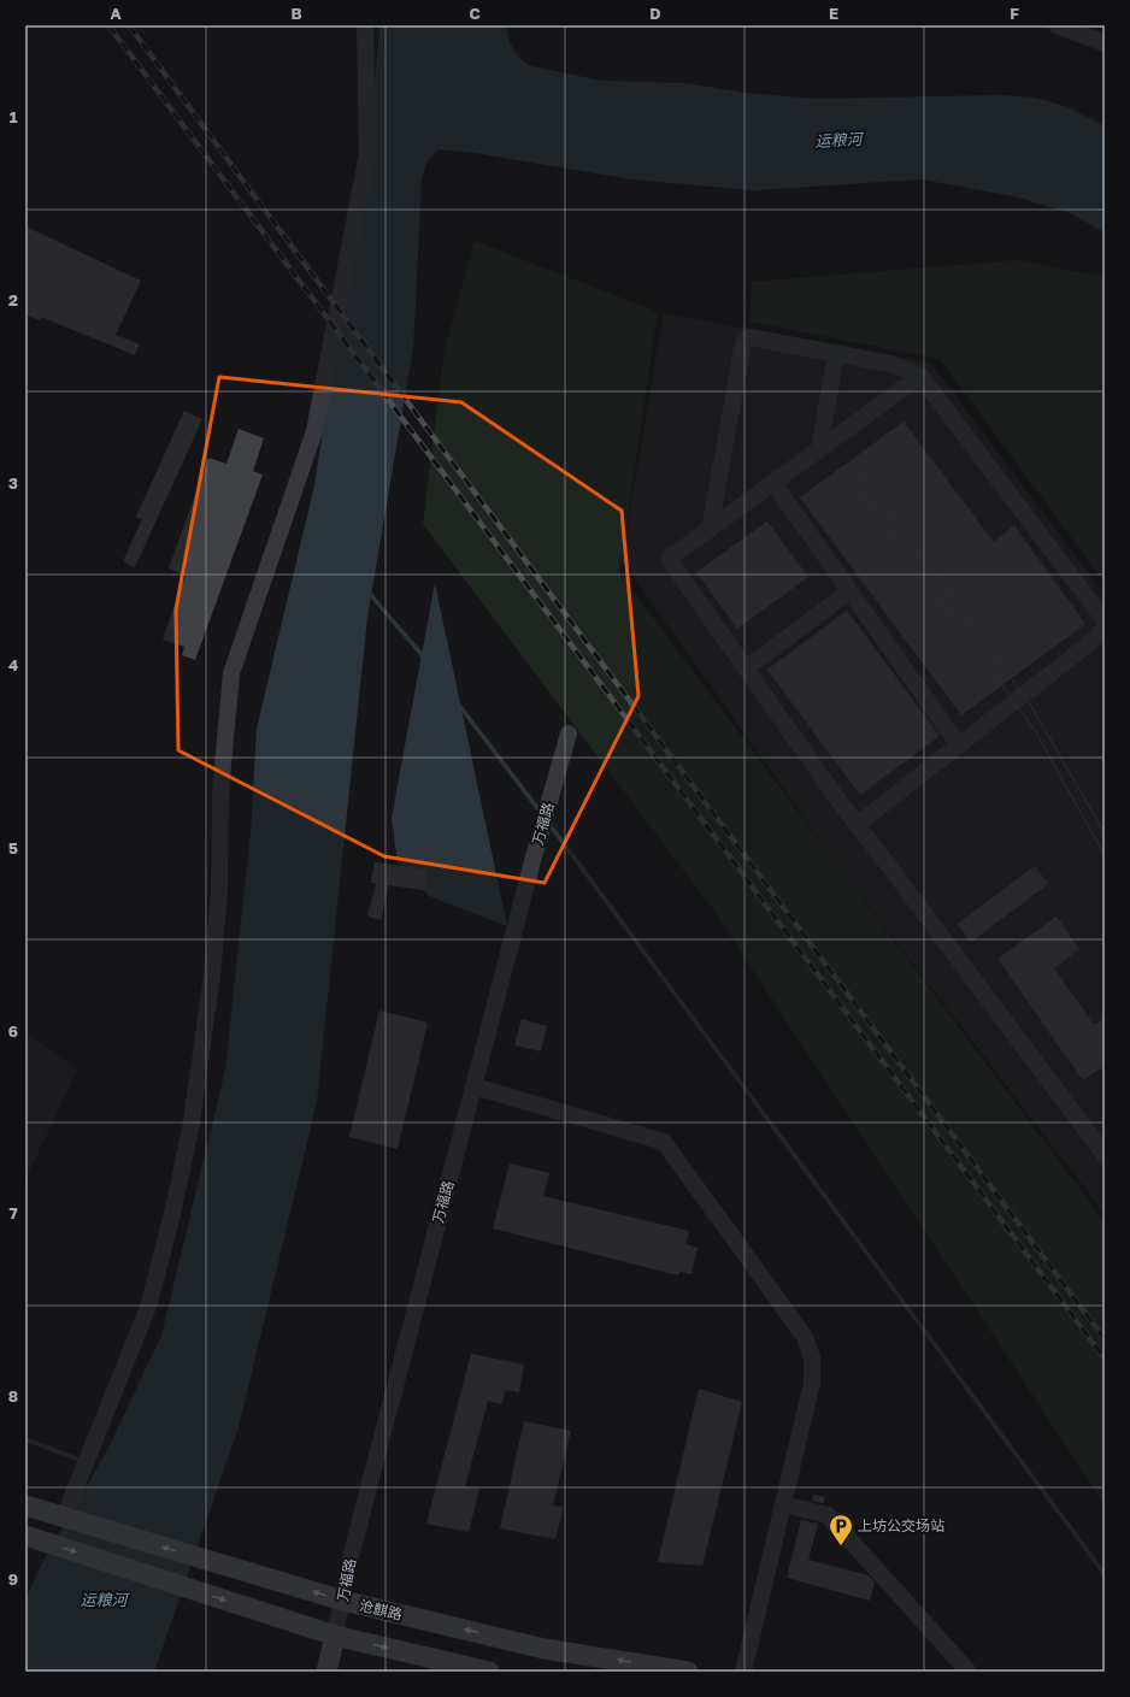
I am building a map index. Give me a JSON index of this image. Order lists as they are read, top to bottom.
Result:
{
  "streets": {
    "main road": ["万福路", "沧麒路"]
  },
  "crossings": [
    ["万福路", "沧麒路"]
  ],
  "water": ["运粮河"],
  "places": {
    "parking": ["上坊公交场站"]
  },
  "grid": {
    "columns": [
      "A",
      "B",
      "C",
      "D",
      "E",
      "F"
    ],
    "rows": [
      "1",
      "2",
      "3",
      "4",
      "5",
      "6",
      "7",
      "8",
      "9"
    ]
  }
}
